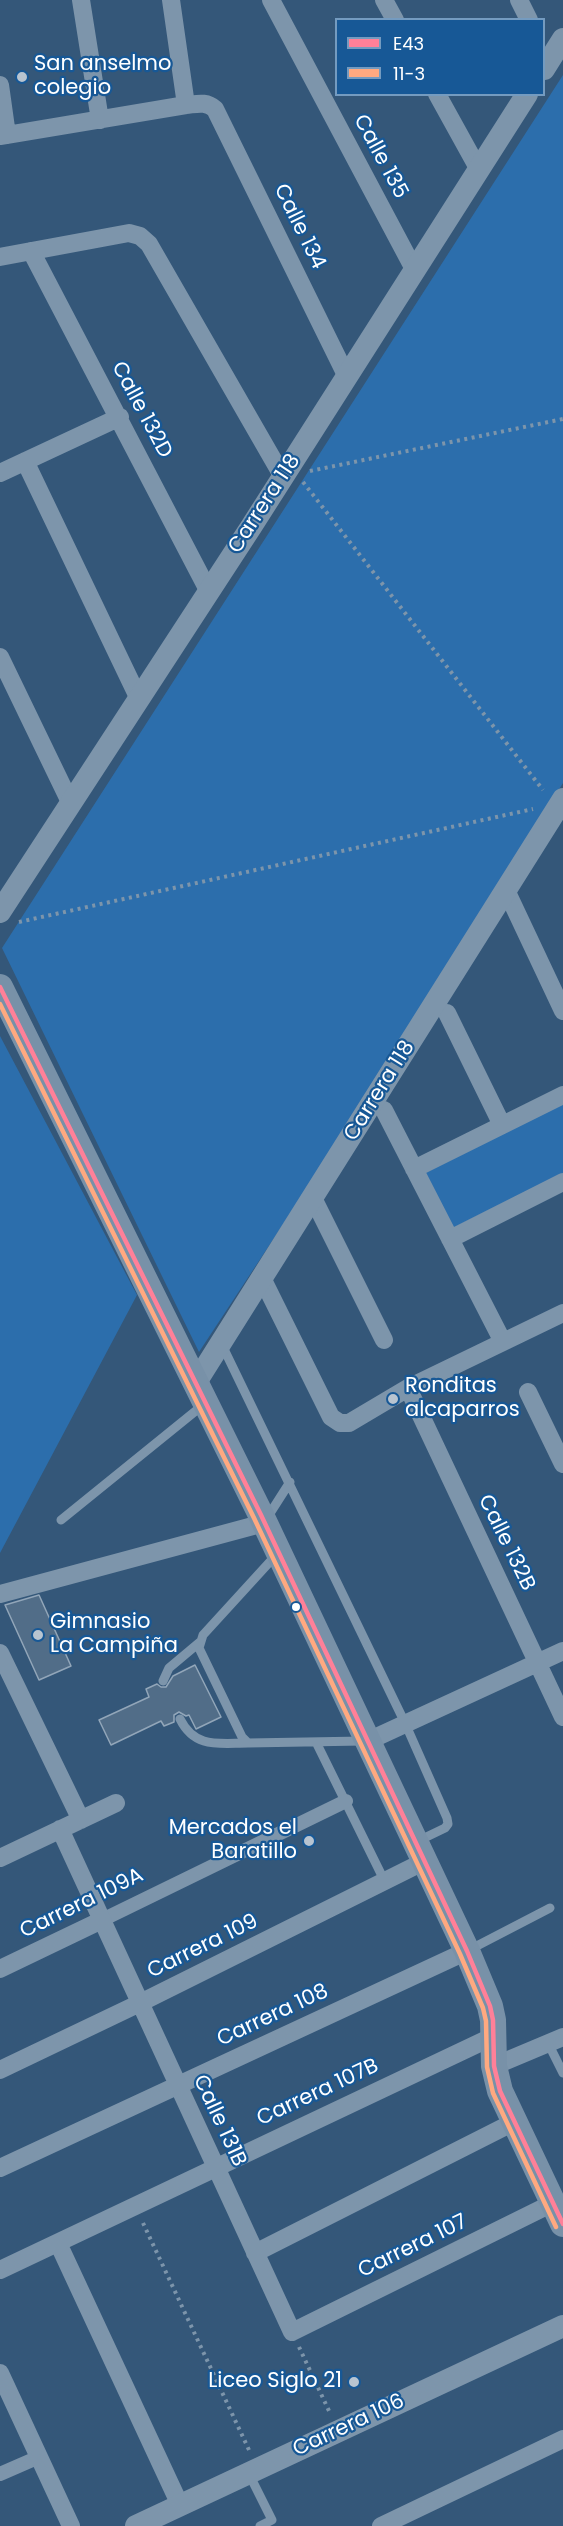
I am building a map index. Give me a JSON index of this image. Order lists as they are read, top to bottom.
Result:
{
  "streets": {
    "street": [
      "Calle 135",
      "Calle 134",
      "Calle 132D",
      "Carrera 118",
      "Calle 132B",
      "Carrera 109A",
      "Carrera 109",
      "Carrera 108",
      "Carrera 107B",
      "Calle 131B",
      "Carrera 107",
      "Carrera 106"
    ]
  },
  "crossings": [
    ["Calle 135", "Carrera 118"],
    ["Calle 134", "Carrera 118"],
    ["Calle 132D", "Carrera 118"],
    ["Carrera 109A", "Calle 131B"],
    ["Carrera 109", "Calle 131B"],
    ["Carrera 108", "Calle 131B"],
    ["Carrera 107B", "Calle 131B"],
    ["Calle 131B", "Carrera 107"]
  ],
  "places": [
    "San anselmo colegio",
    "Ronditas alcaparros",
    "Gimnasio La Campiña",
    "Mercados el Baratillo",
    "Liceo Siglo 21"
  ],
  "lines": ["transit line E43", "transit line 11-3"],
  "legend": ["E43", "11-3"]
}
